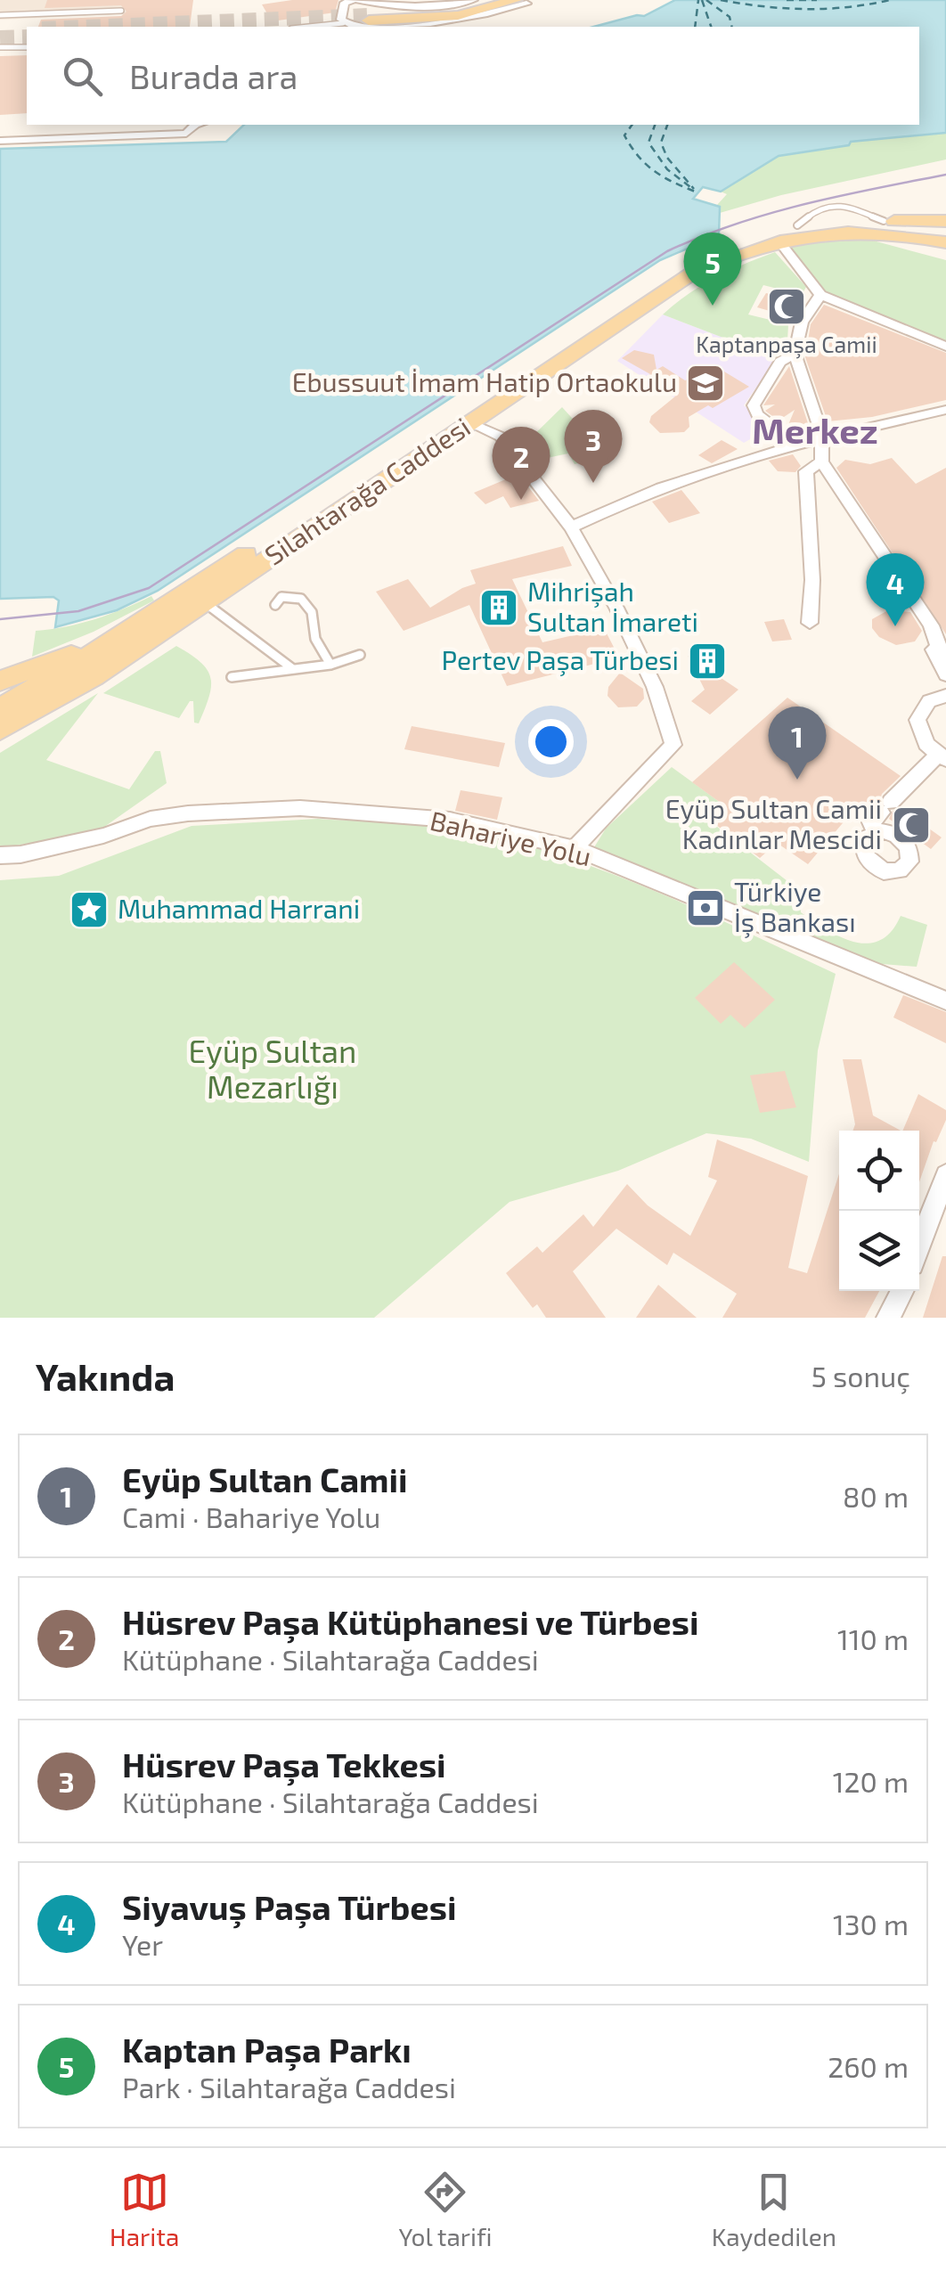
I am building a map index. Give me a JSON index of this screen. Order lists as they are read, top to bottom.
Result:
{
  "streets": {
    "main road": ["Silahtarağa Caddesi"],
    "street": ["Bahariye Yolu"]
  },
  "districts": ["Merkez"],
  "parks": ["Eyüp Sultan Mezarlığı"],
  "places": {
    "mosque": ["Kaptanpaşa Camii", "Eyüp Sultan Camii Kadınlar Mescidi"],
    "school or university": ["Ebussuut İmam Hatip Ortaokulu"],
    "building": ["Mihrişah Sultan İmareti", "Pertev Paşa Türbesi"],
    "bank": ["Türkiye İş Bankası"],
    "place": ["Muhammad Harrani"]
  },
  "page": {
    "search": "Burada ara",
    "pins": [
      "5",
      "3",
      "2",
      "4",
      "1"
    ],
    "heading": ["Yakında", "5 sonuç"],
    "list": [
      {
        "mark": "1",
        "name": "Eyüp Sultan Camii",
        "note": "Cami · Bahariye Yolu",
        "value": "80 m"
      },
      {
        "mark": "2",
        "name": "Hüsrev Paşa Kütüphanesi ve Türbesi",
        "note": "Kütüphane · Silahtarağa Caddesi",
        "value": "110 m"
      },
      {
        "mark": "3",
        "name": "Hüsrev Paşa Tekkesi",
        "note": "Kütüphane · Silahtarağa Caddesi",
        "value": "120 m"
      },
      {
        "mark": "4",
        "name": "Siyavuş Paşa Türbesi",
        "note": "Yer",
        "value": "130 m"
      },
      {
        "mark": "5",
        "name": "Kaptan Paşa Parkı",
        "note": "Park · Silahtarağa Caddesi",
        "value": "260 m"
      }
    ],
    "nav": ["Harita", "Yol tarifi", "Kaydedilen"]
  }
}
